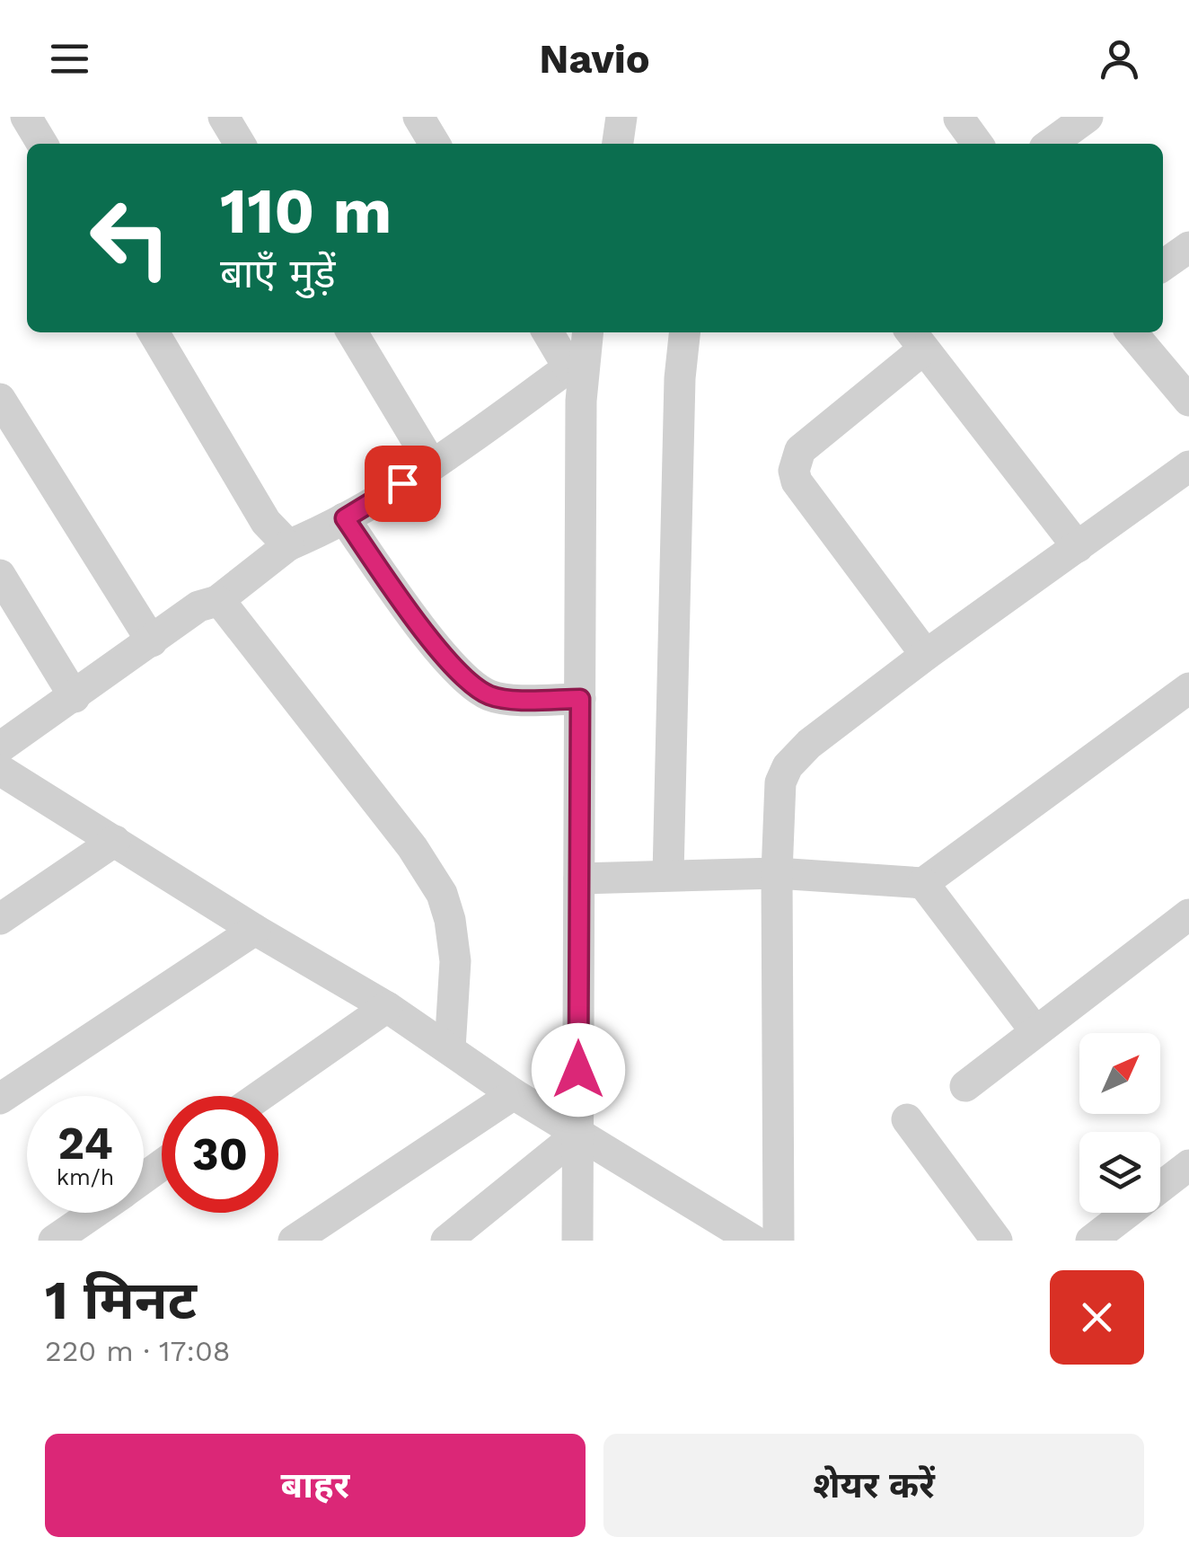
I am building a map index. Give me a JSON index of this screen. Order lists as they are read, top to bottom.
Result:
{
  "north": "top right",
  "page": {
    "header": "Navio",
    "turn": ["110 m", "बाएँ मुड़ें"],
    "speed": "24 km/h",
    "limit": "30",
    "heading": ["1 मिनट", "220 m · 17:08"],
    "buttons": ["बाहर", "शेयर करें"]
  }
}
